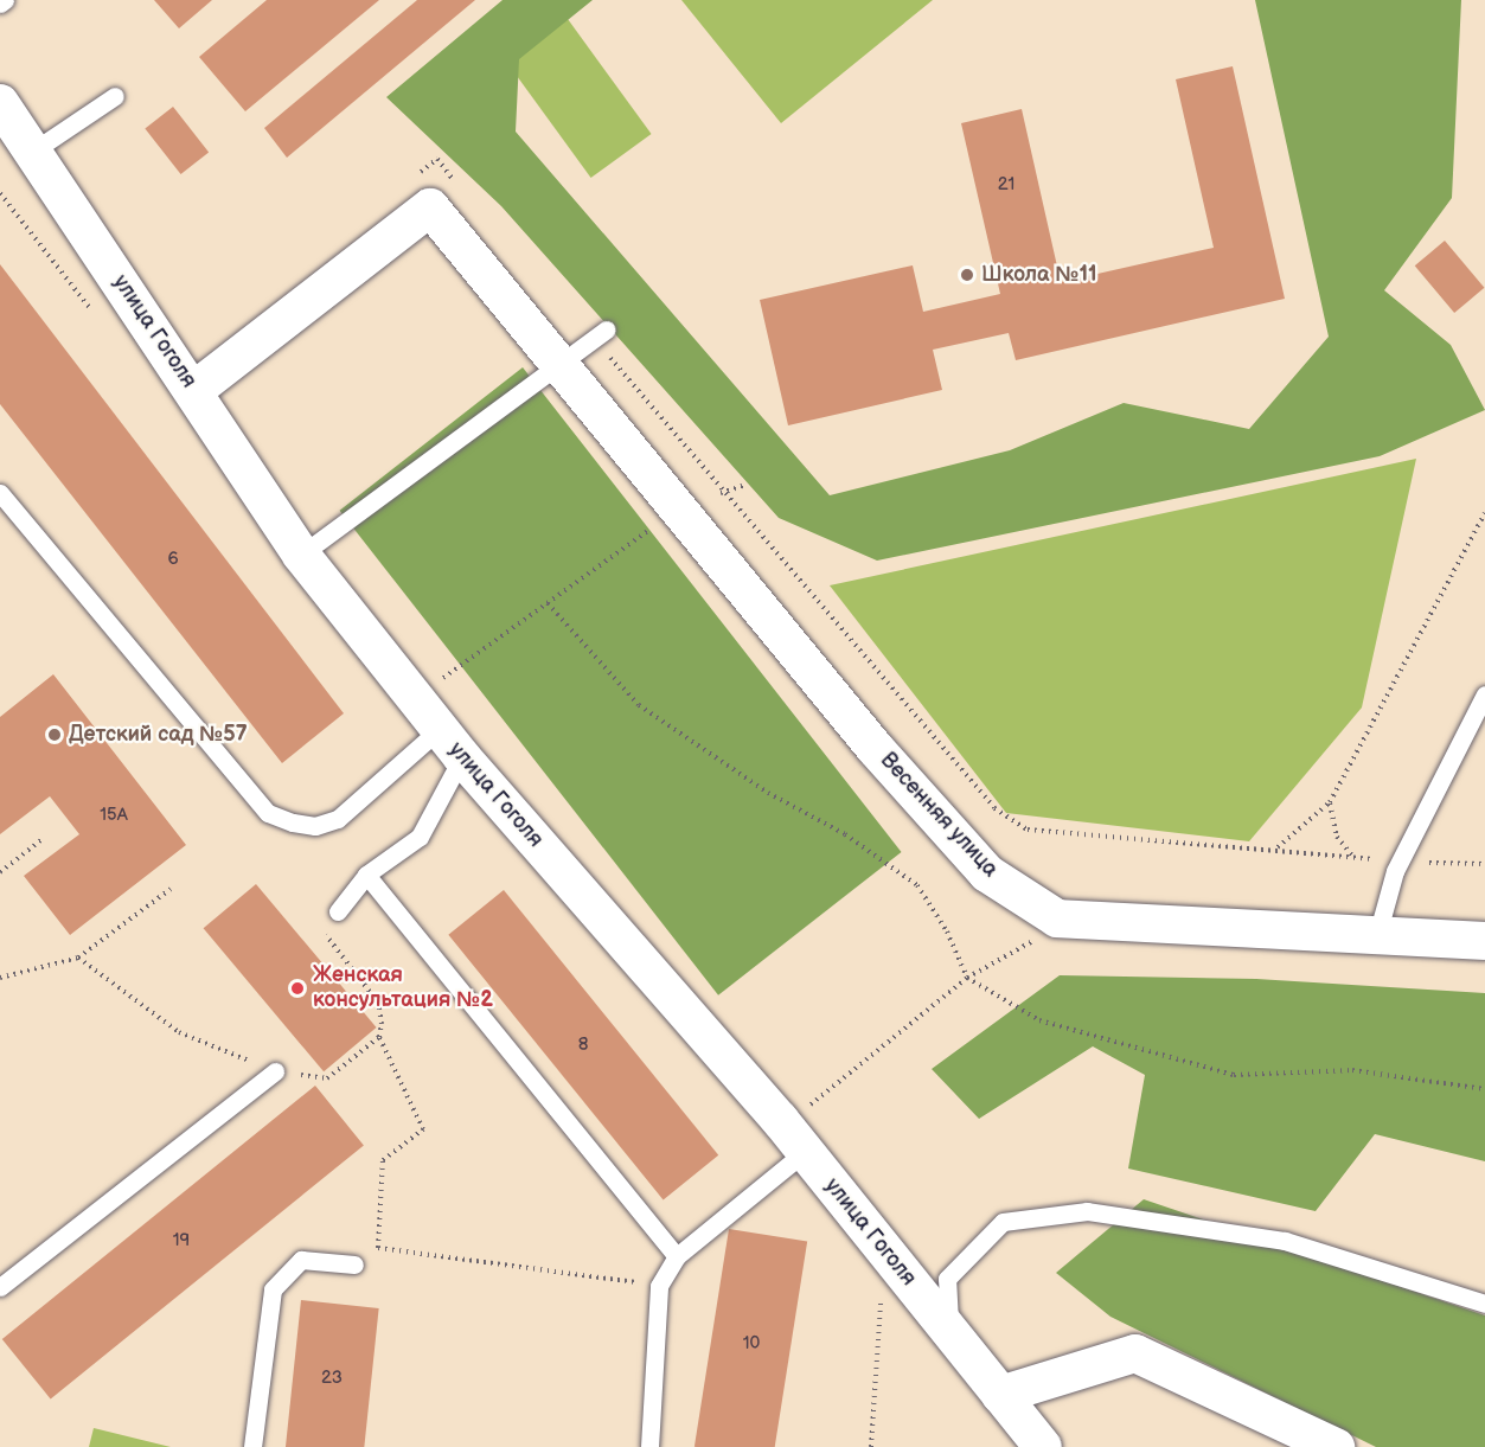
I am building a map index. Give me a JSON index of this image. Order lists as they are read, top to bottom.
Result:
{
  "streets": {
    "street": ["улица Гоголя", "Весенняя улица"]
  },
  "crossings": [
    ["улица Гоголя", "Весенняя улица"]
  ],
  "places": ["Школа №11", "Детский сад №57", "Женская консультация №2"],
  "house_numbers": [
    "21",
    "6",
    "15А",
    "8",
    "19",
    "10",
    "23"
  ]
}
